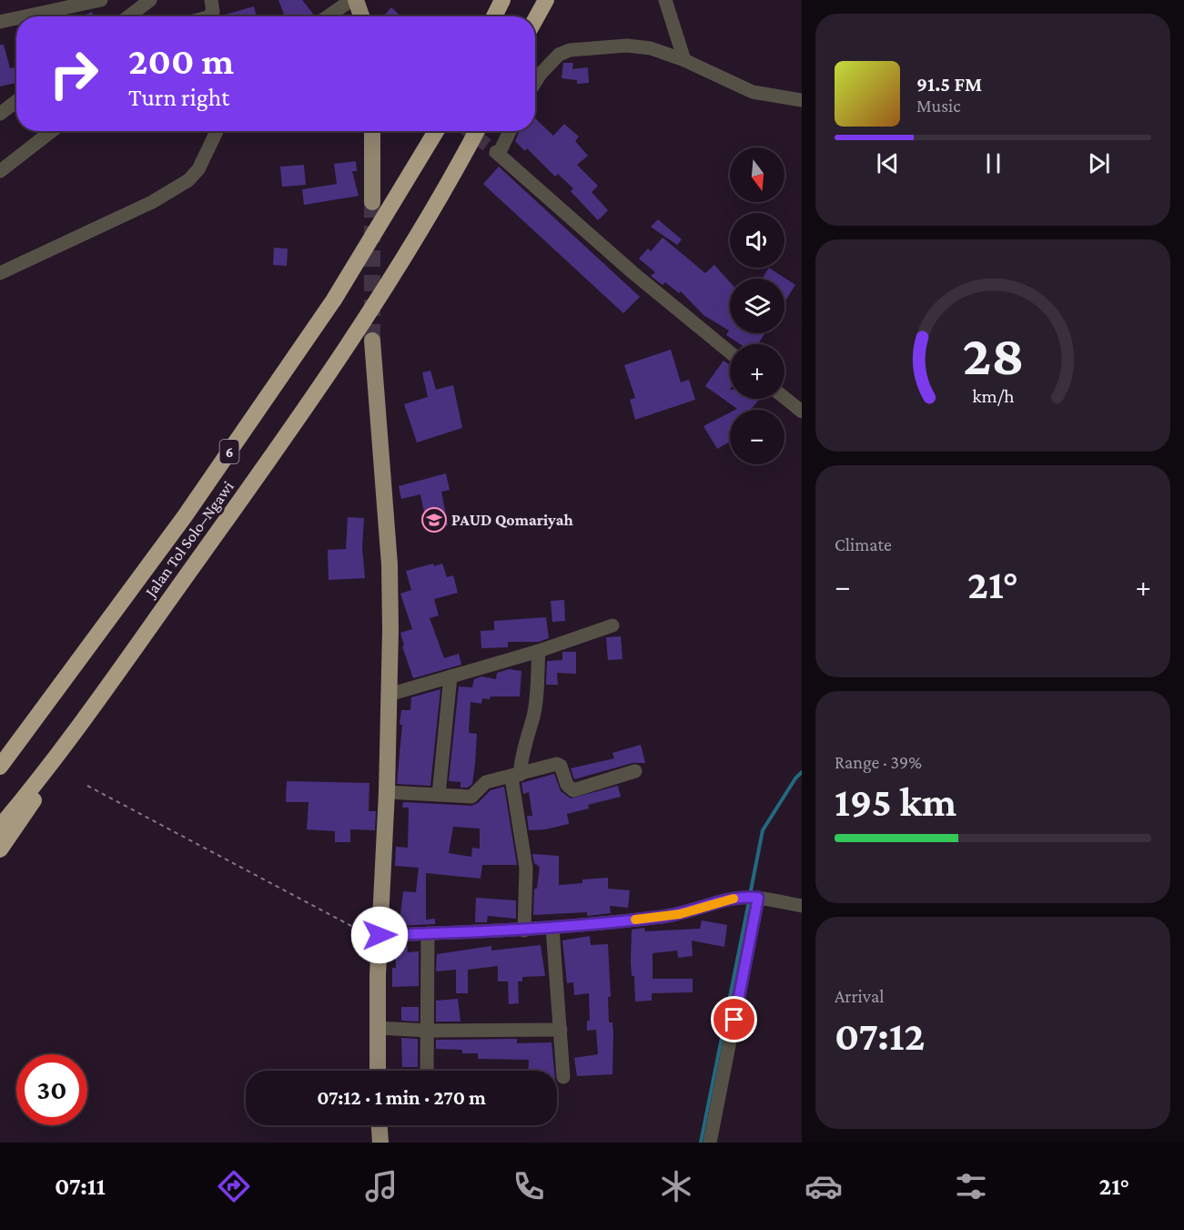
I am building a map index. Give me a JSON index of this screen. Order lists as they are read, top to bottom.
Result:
{
  "streets": {
    "highway": ["6", "Jalan Tol Solo–Ngawi"]
  },
  "places": {
    "school or university": ["PAUD Qomariyah"]
  },
  "north": "bottom",
  "page": {
    "turn": ["200 m", "Turn right"],
    "song": ["91.5 FM", "Music"],
    "map_buttons": ["+", "−"],
    "tile": [
      "Climate",
      ["Range · 39%", "195 km"],
      ["Arrival", "07:12"]
    ],
    "heat": ["−", "21°", "+"],
    "limit": "30",
    "trip": "07:12 · 1 min · 270 m",
    "tabs": ["07:11", "21°"],
    "gauge": ["28", "km/h"]
  }
}
